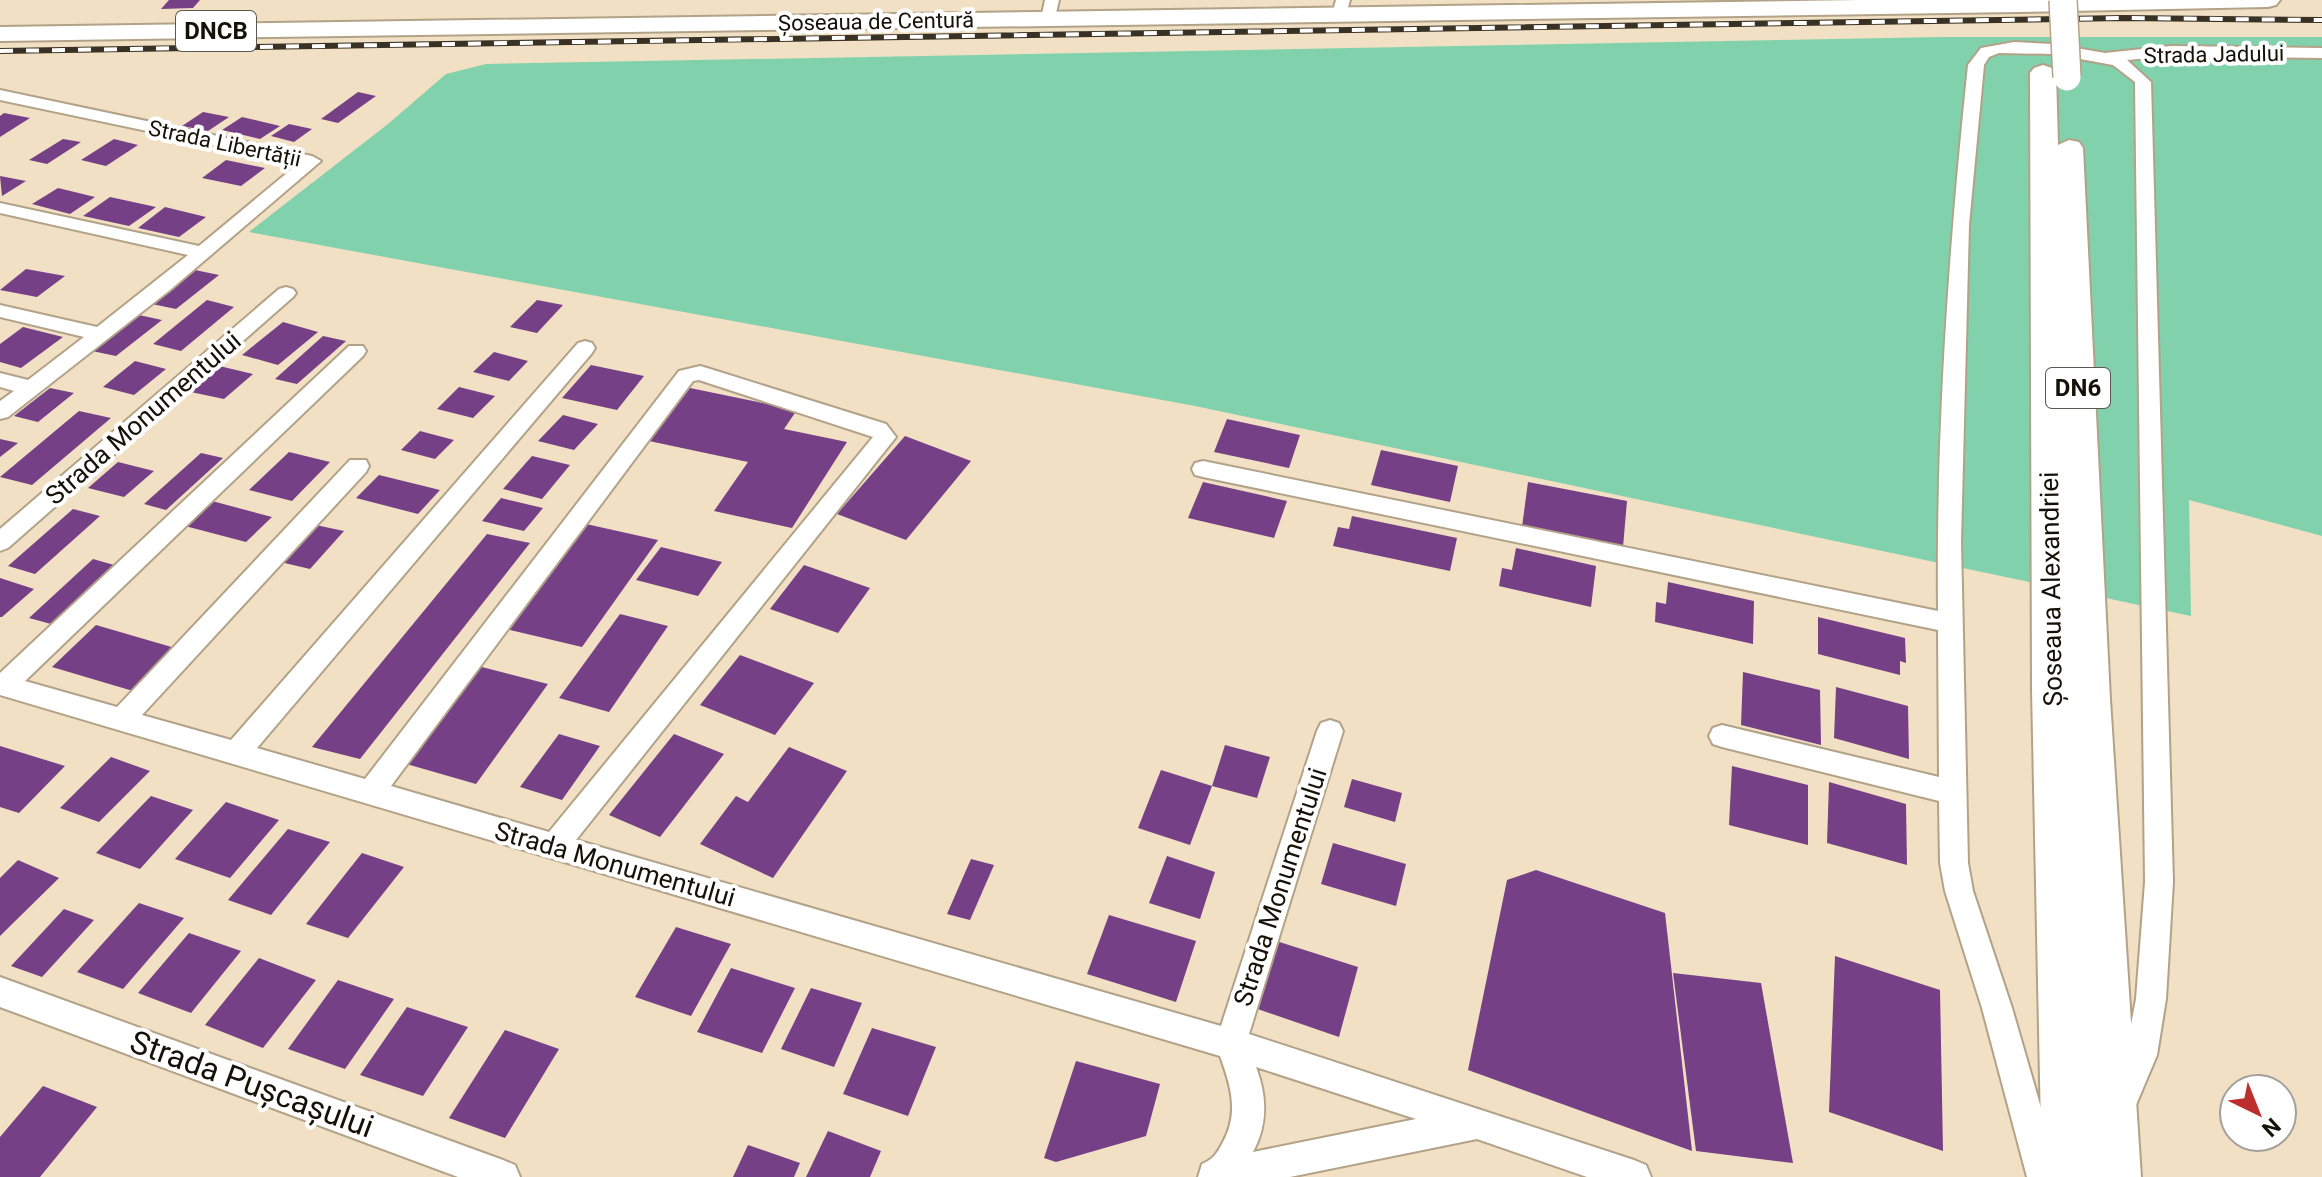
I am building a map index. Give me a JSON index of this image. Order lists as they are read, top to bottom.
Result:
{
  "streets": {
    "main road": [
      "Șoseaua de Centură",
      "DNCB",
      "DN6",
      "Șoseaua Alexandriei"
    ],
    "street": [
      "Strada Jadului",
      "Strada Libertății",
      "Strada Monumentului",
      "Strada Pușcașului"
    ]
  },
  "crossings": [
    ["DN6", "Șoseaua Alexandriei"]
  ],
  "north": "bottom right"
}
